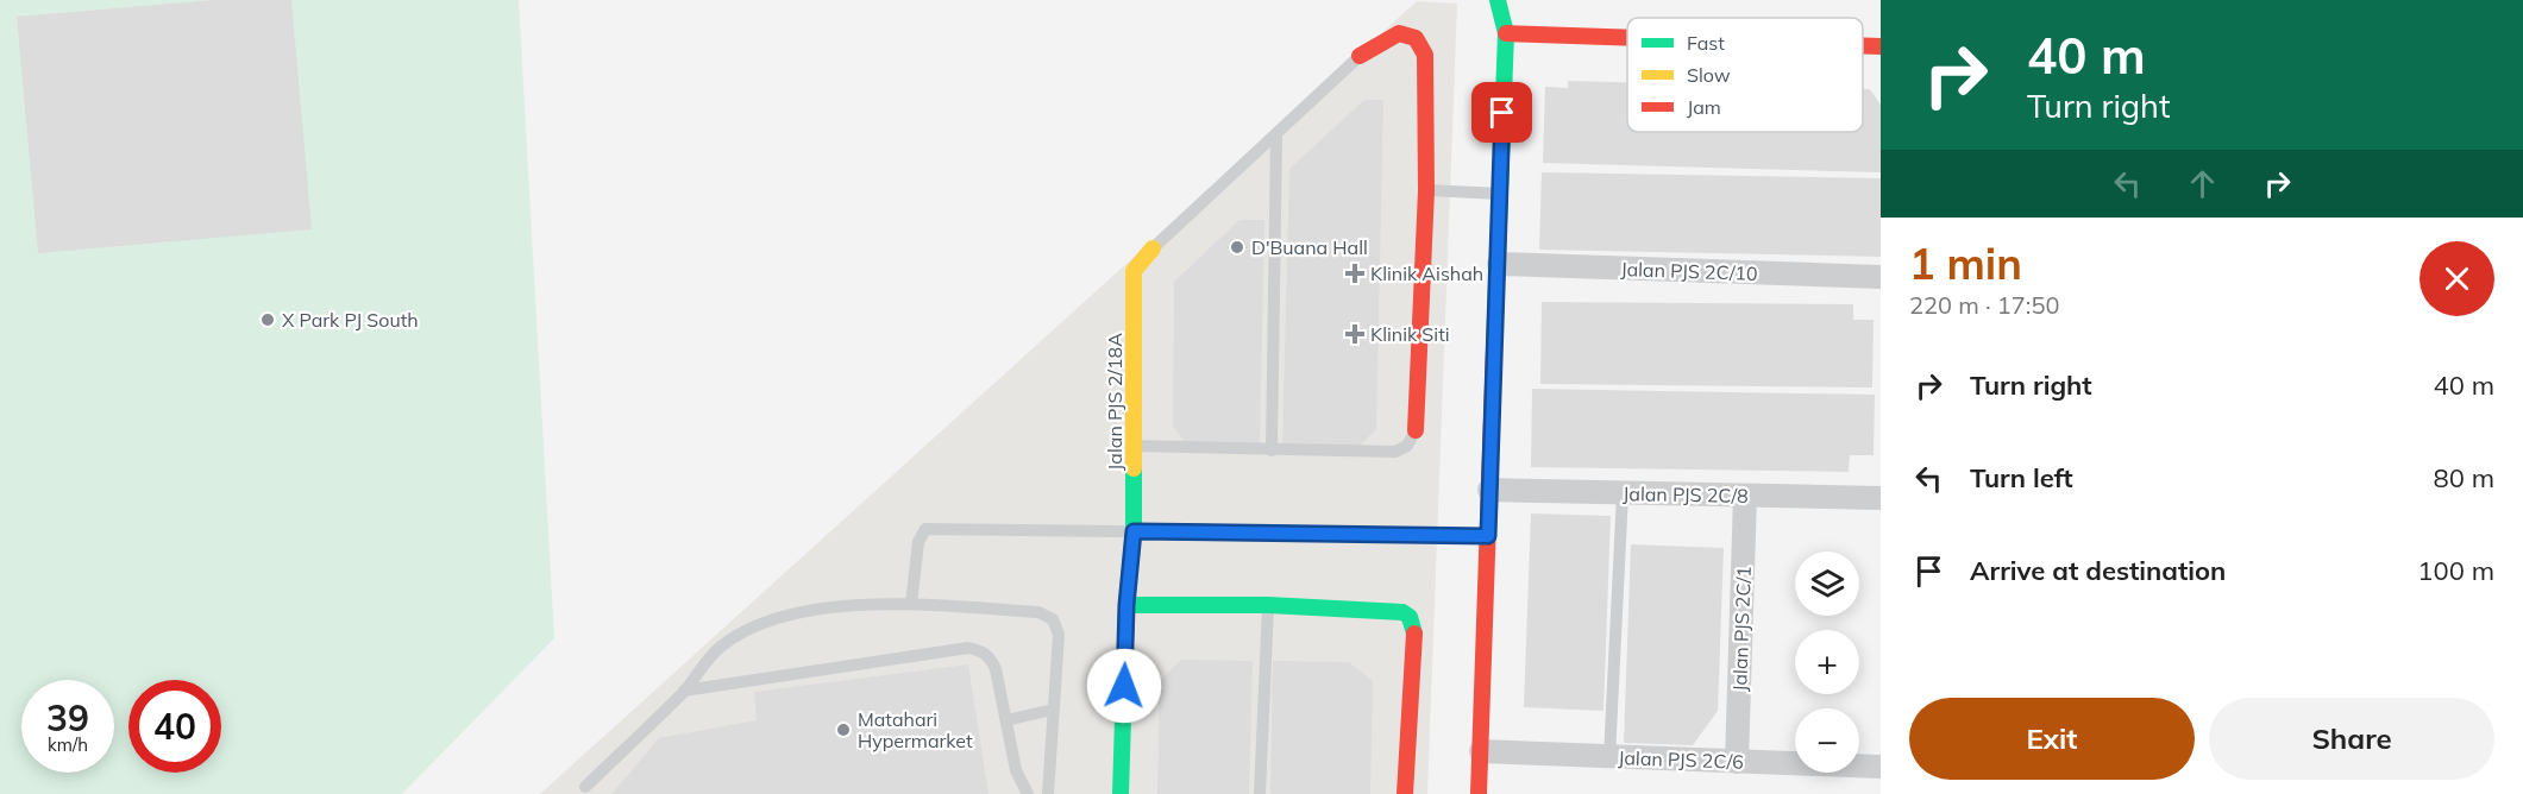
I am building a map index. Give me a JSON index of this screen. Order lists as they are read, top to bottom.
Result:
{
  "streets": {
    "street": [
      "Jalan PJS 2C/10",
      "Jalan PJS 2/18A",
      "Jalan PJS 2C/8",
      "Jalan PJS 2C/1",
      "Jalan PJS 2C/6"
    ]
  },
  "crossings": [
    ["Jalan PJS 2C/8", "Jalan PJS 2C/1"],
    ["Jalan PJS 2C/1", "Jalan PJS 2C/6"]
  ],
  "places": {
    "other": ["D'Buana Hall", "X Park PJ South", "Matahari Hypermarket"],
    "health": ["Klinik Aishah", "Klinik Siti"]
  },
  "legend": ["Fast", "Slow", "Jam"],
  "page": {
    "turn": ["40 m", "Turn right"],
    "heading": ["1 min", "220 m · 17:50"],
    "list": [
      {
        "name": "Turn right",
        "value": "40 m"
      },
      {
        "name": "Turn left",
        "value": "80 m"
      },
      {
        "name": "Arrive at destination",
        "value": "100 m"
      }
    ],
    "map_buttons": ["+", "−"],
    "speed": "39 km/h",
    "limit": "40",
    "buttons": ["Exit", "Share"]
  }
}
